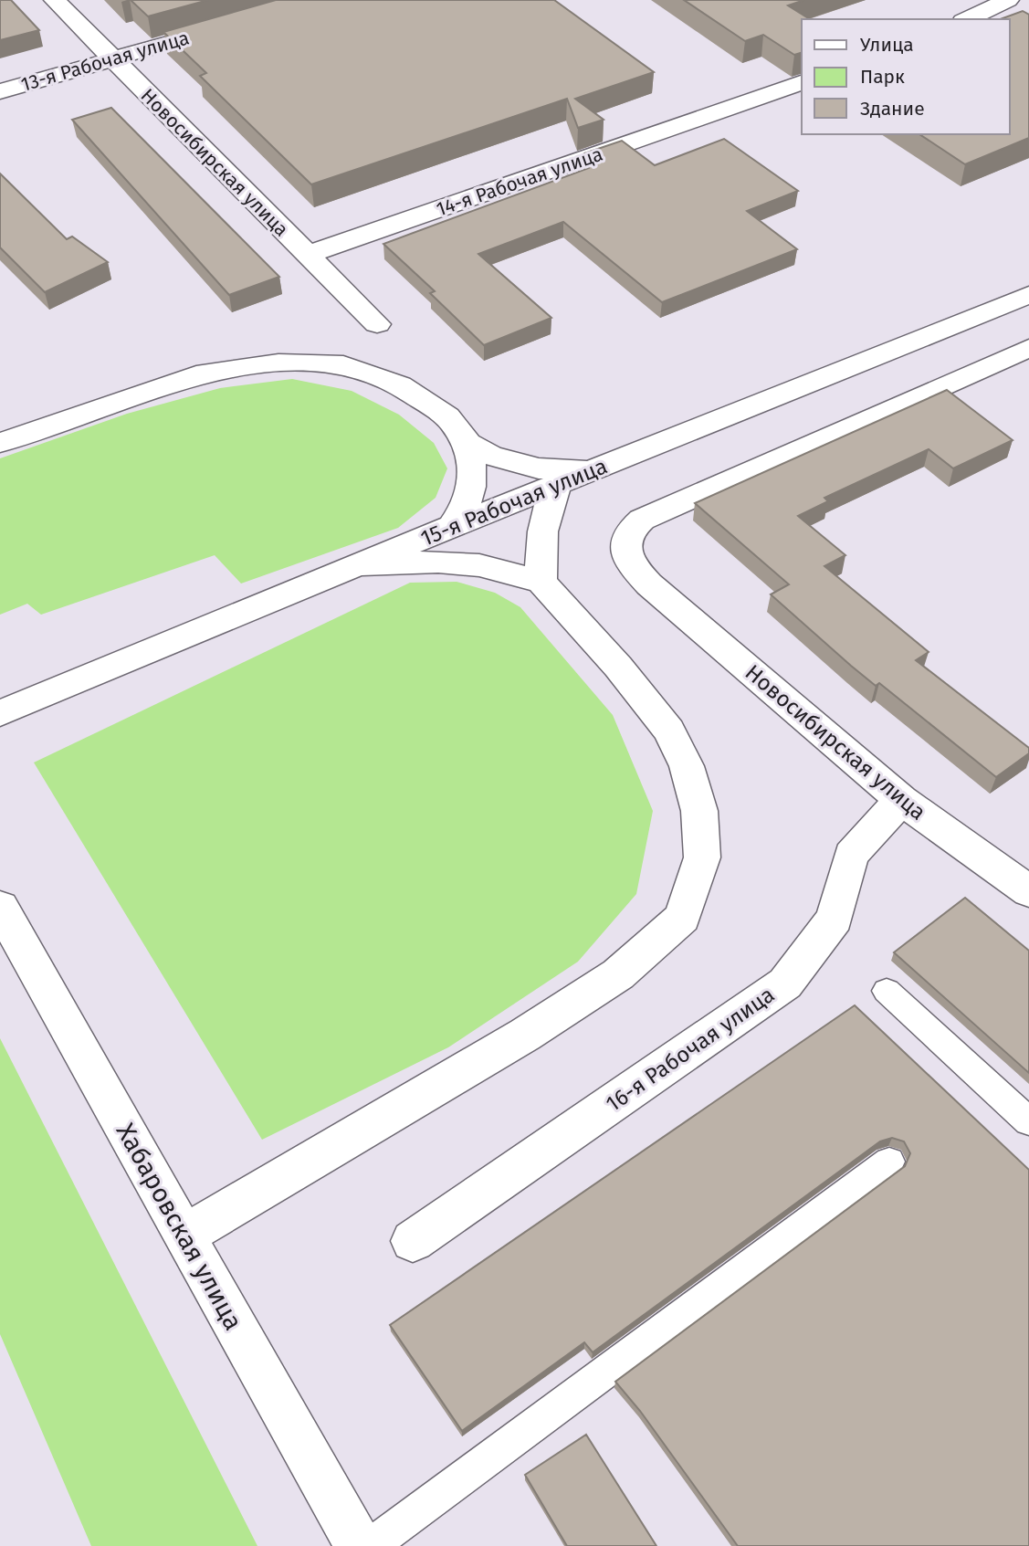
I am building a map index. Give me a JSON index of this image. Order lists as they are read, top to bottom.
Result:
{
  "streets": {
    "main road": [
      "13-я Рабочая улица",
      "Новосибирская улица",
      "14-я Рабочая улица",
      "15-я Рабочая улица",
      "16-я Рабочая улица",
      "Хабаровская улица"
    ]
  },
  "crossings": [
    ["13-я Рабочая улица", "Новосибирская улица"],
    ["Новосибирская улица", "14-я Рабочая улица"],
    ["Новосибирская улица", "16-я Рабочая улица"]
  ],
  "legend": ["Улица", "Парк", "Здание"]
}
